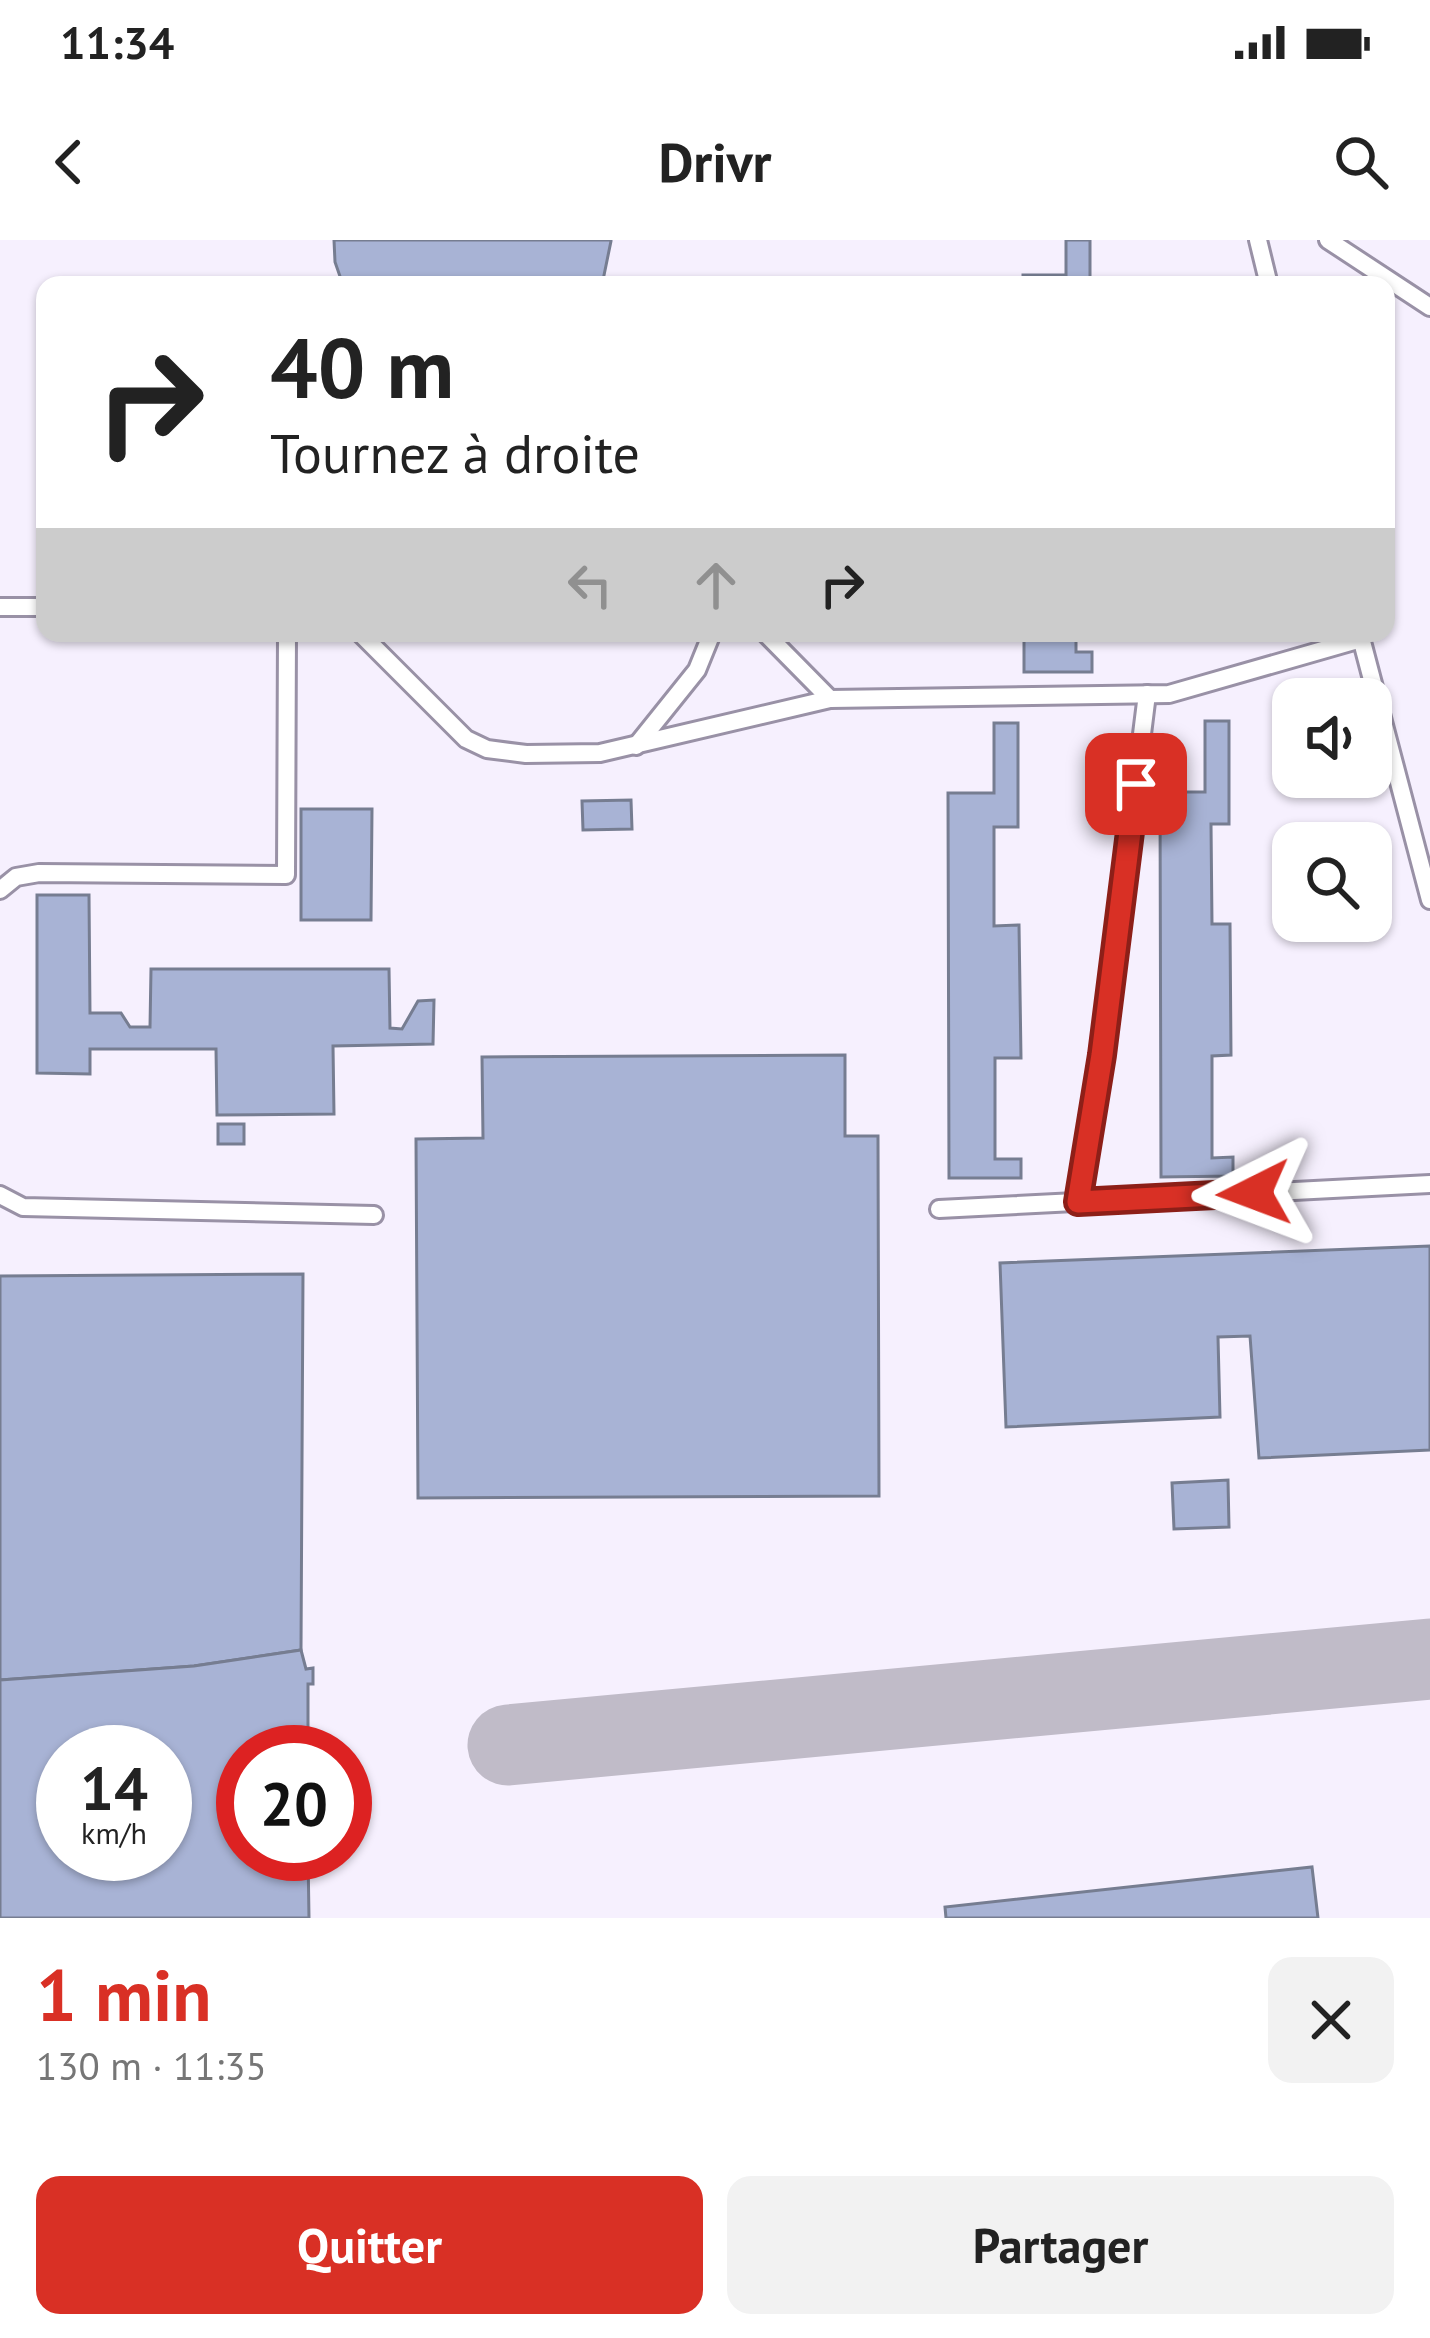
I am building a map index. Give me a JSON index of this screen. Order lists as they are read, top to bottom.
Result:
{
  "page": {
    "status": "11:34",
    "header": "Drivr",
    "turn": ["40 m", "Tournez à droite"],
    "speed": "14 km/h",
    "limit": "20",
    "heading": ["1 min", "130 m · 11:35"],
    "buttons": ["Quitter", "Partager"]
  }
}
